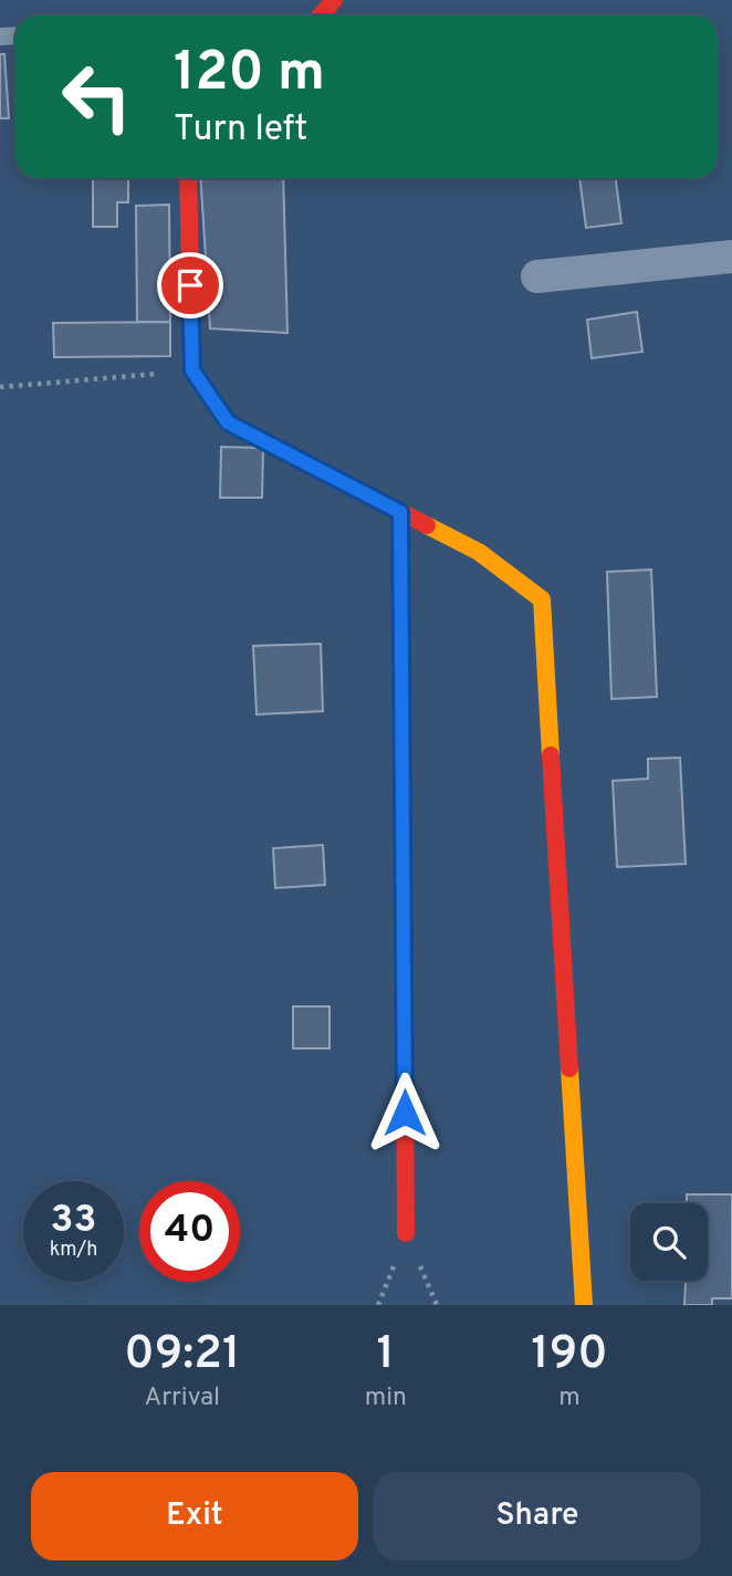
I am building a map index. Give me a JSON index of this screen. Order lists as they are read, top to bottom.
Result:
{
  "page": {
    "turn": ["120 m", "Turn left"],
    "speed": "33 km/h",
    "limit": "40",
    "eta": [
      "09:21",
      "Arrival",
      "1",
      "min",
      "190",
      "m"
    ],
    "buttons": ["Exit", "Share"]
  }
}
